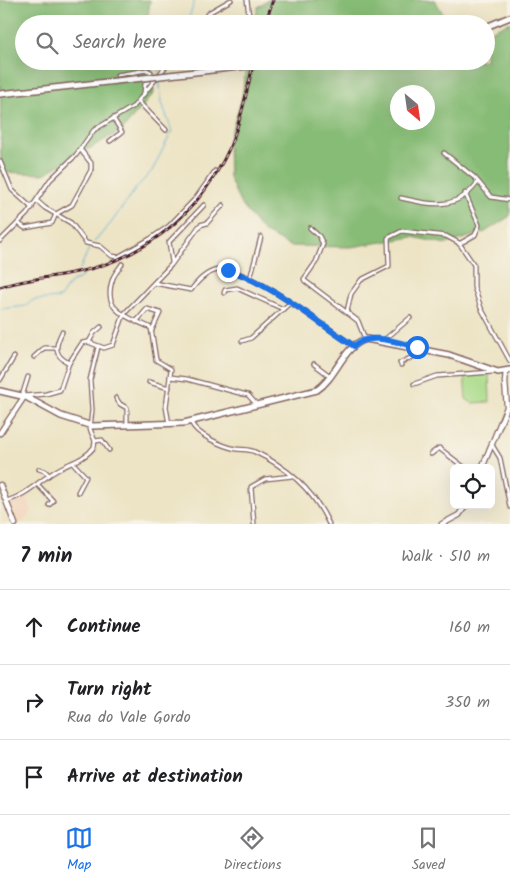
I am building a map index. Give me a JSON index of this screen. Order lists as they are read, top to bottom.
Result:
{
  "north": "bottom right",
  "page": {
    "search": "Search here",
    "heading": ["7 min", "Walk · 510 m"],
    "list": [
      ["Continue", "160 m"],
      ["Turn right", "Rua do Vale Gordo", "350 m"],
      "Arrive at destination"
    ],
    "nav": ["Map", "Directions", "Saved"]
  }
}
